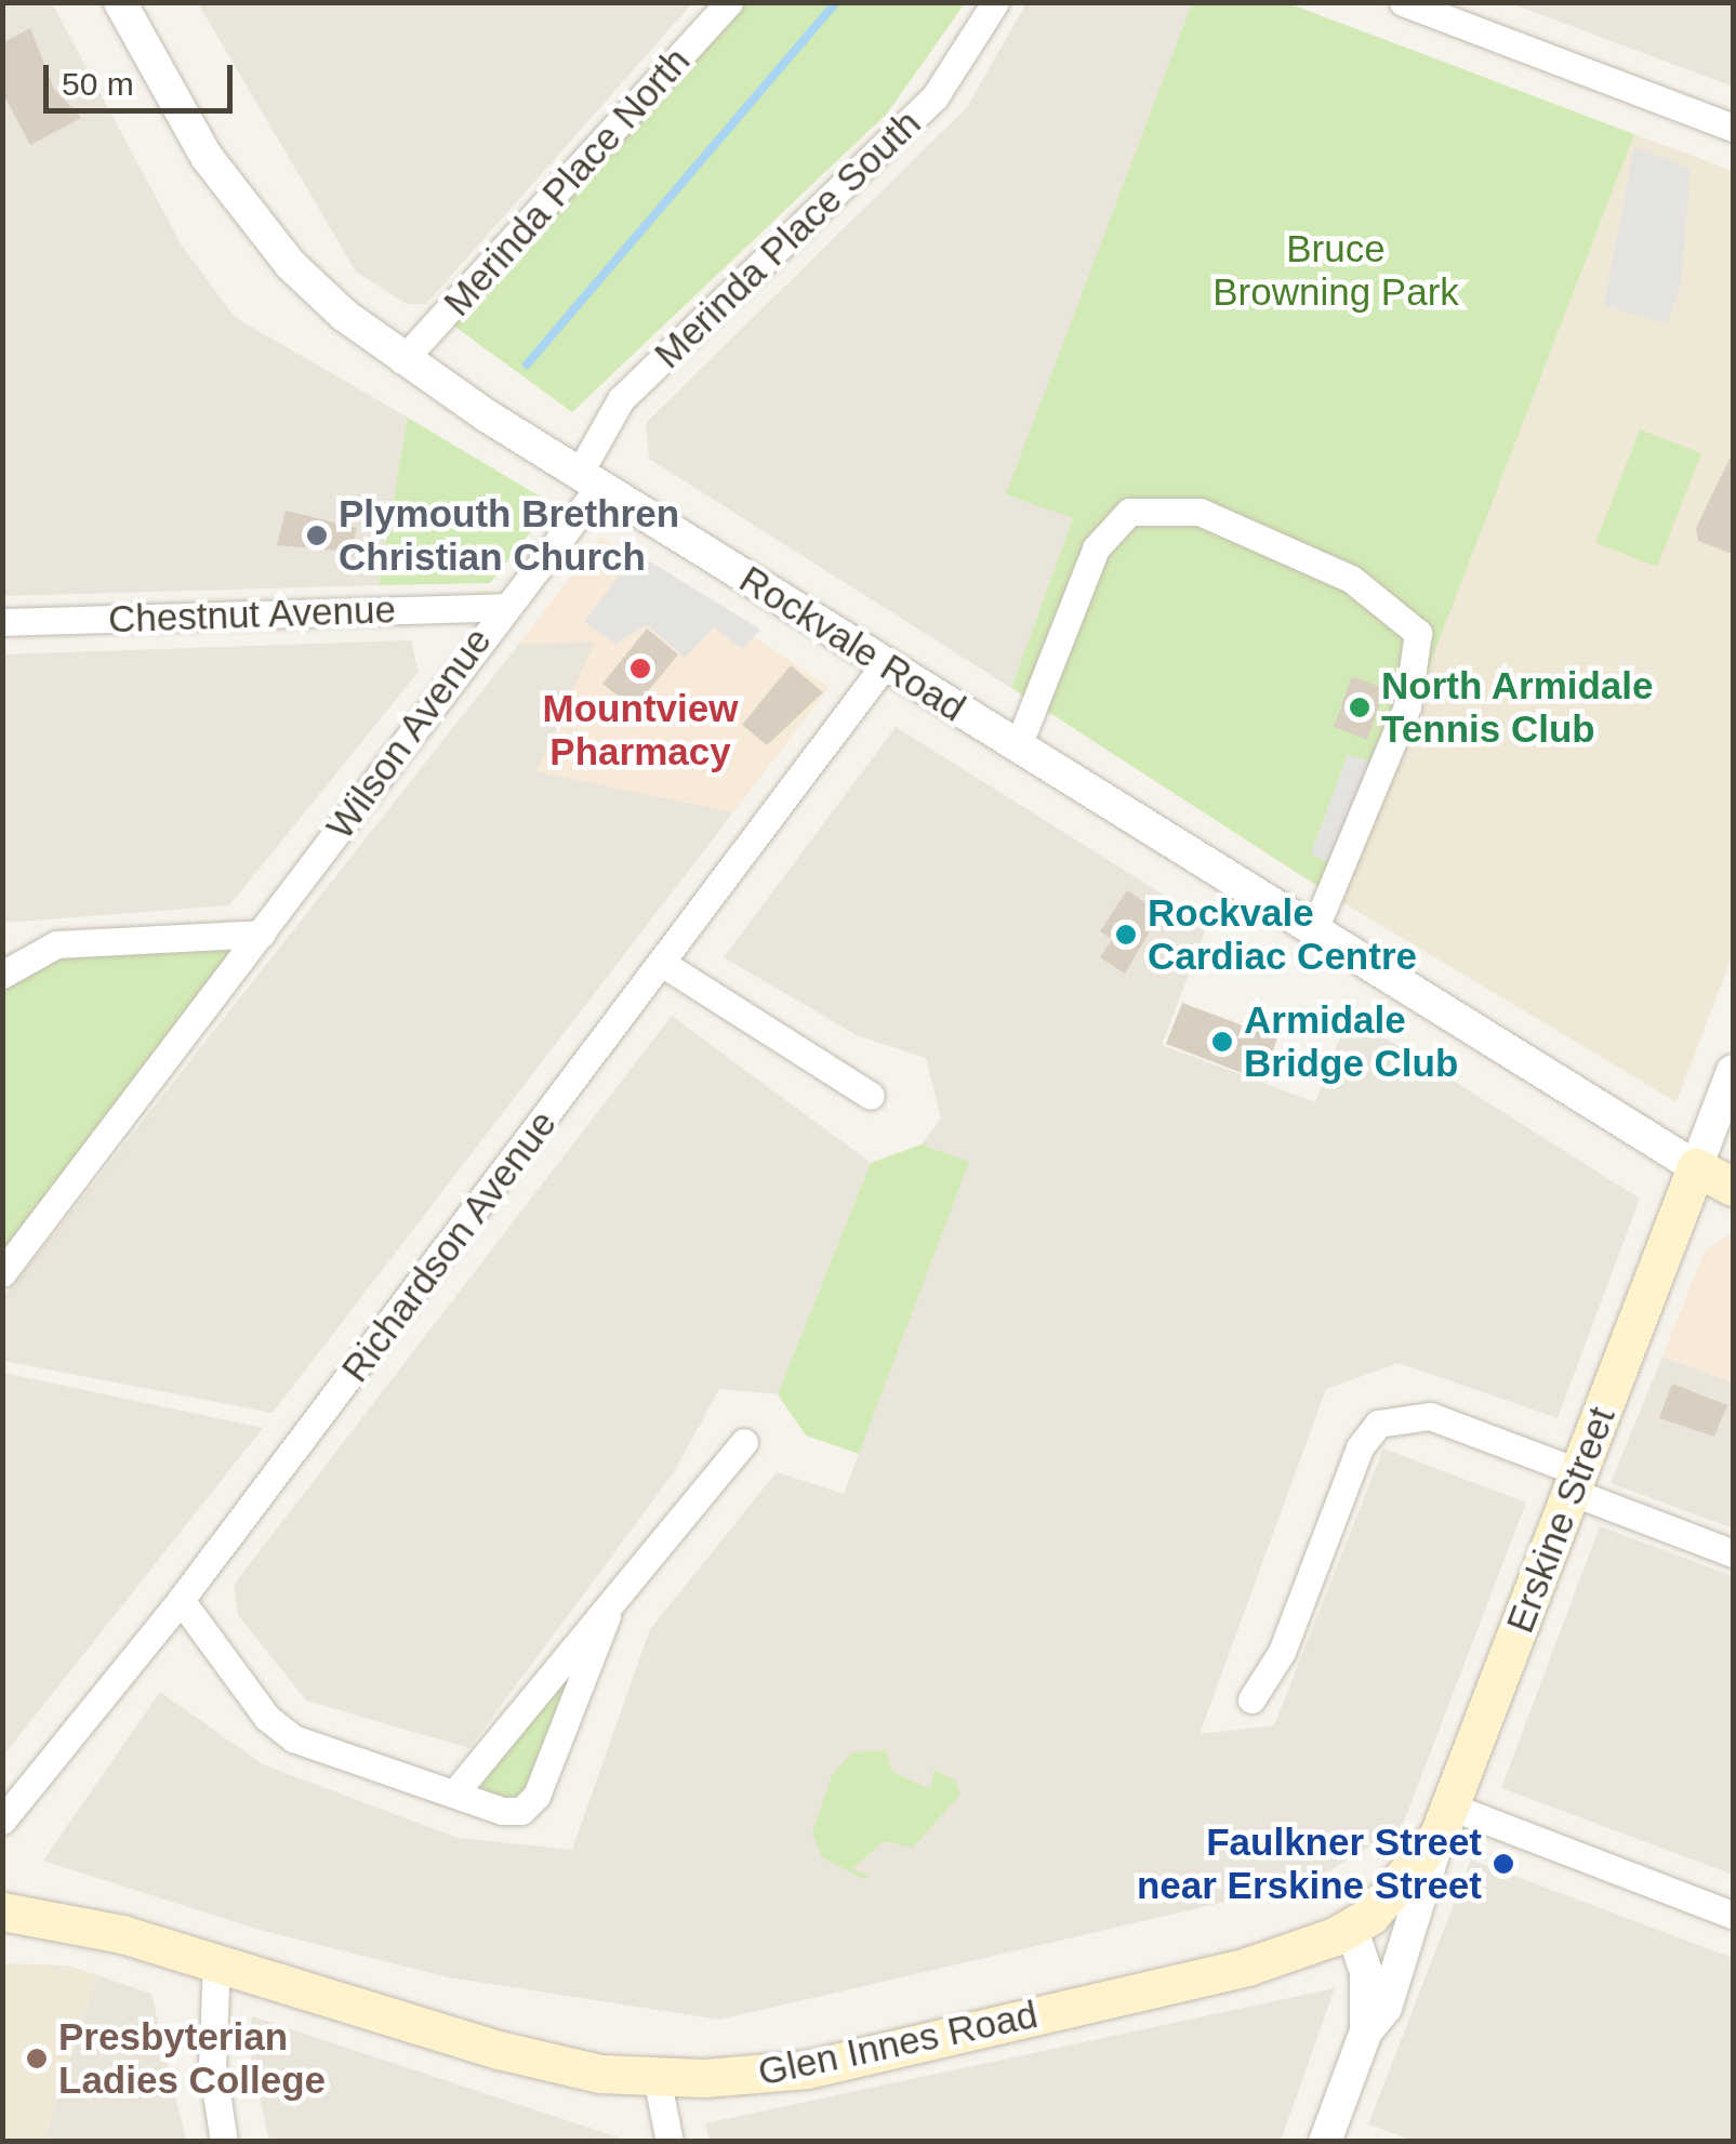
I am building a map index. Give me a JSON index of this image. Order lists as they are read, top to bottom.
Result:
{
  "streets": {
    "main road": ["Erskine Street", "Glen Innes Road"],
    "street": [
      "Merinda Place North",
      "Merinda Place South",
      "Chestnut Avenue",
      "Rockvale Road",
      "Wilson Avenue",
      "Richardson Avenue"
    ]
  },
  "crossings": [
    ["Merinda Place North", "Rockvale Road"],
    ["Merinda Place South", "Rockvale Road"],
    ["Merinda Place South", "Wilson Avenue"],
    ["Chestnut Avenue", "Wilson Avenue"],
    ["Rockvale Road", "Wilson Avenue"],
    ["Rockvale Road", "Richardson Avenue"],
    ["Rockvale Road", "Erskine Street"],
    ["Erskine Street", "Glen Innes Road"]
  ],
  "parks": ["Bruce Browning Park"],
  "places": [
    "Plymouth Brethren Christian Church",
    "Mountview Pharmacy",
    "North Armidale Tennis Club",
    "Rockvale Cardiac Centre",
    "Armidale Bridge Club",
    "Faulkner Street near Erskine Street",
    "Presbyterian Ladies College"
  ],
  "scale_bar": "50 m"
}
